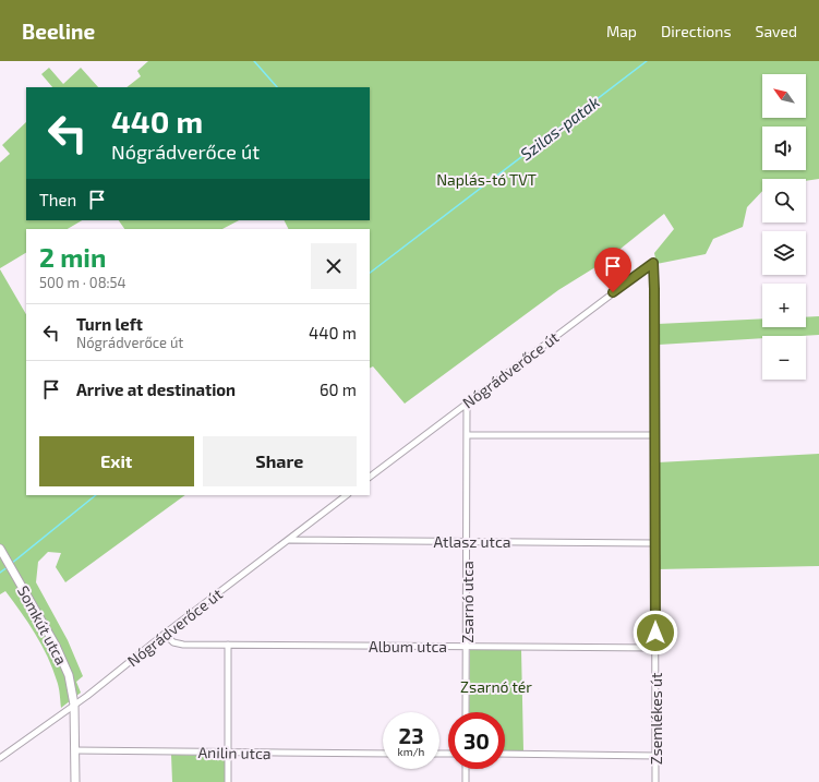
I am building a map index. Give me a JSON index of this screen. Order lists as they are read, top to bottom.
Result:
{
  "streets": {
    "street": [
      "Nógrádverőce út",
      "Atlasz utca",
      "Zsarnó utca",
      "Somkút utca",
      "Album utca",
      "Zsemlékes út",
      "Anilin utca"
    ]
  },
  "crossings": [
    ["Nógrádverőce út", "Atlasz utca"],
    ["Nógrádverőce út", "Zsarnó utca"],
    ["Nógrádverőce út", "Somkút utca"],
    ["Nógrádverőce út", "Album utca"],
    ["Nógrádverőce út", "Zsemlékes út"],
    ["Atlasz utca", "Zsarnó utca"],
    ["Atlasz utca", "Zsemlékes út"],
    ["Zsarnó utca", "Album utca"],
    ["Somkút utca", "Anilin utca"],
    ["Album utca", "Zsemlékes út"]
  ],
  "water": ["Szilas-patak"],
  "parks": ["Naplás-tó TVT", "Zsarnó tér"],
  "north": "top left",
  "page": {
    "header": "Beeline",
    "nav": ["Map", "Directions", "Saved"],
    "map_buttons": ["+", "−"],
    "turn": ["440 m", "Nógrádverőce út"],
    "then": "Then",
    "heading": ["2 min", "500 m · 08:54"],
    "list": [
      {
        "name": "Turn left",
        "note": "Nógrádverőce út",
        "value": "440 m"
      },
      {
        "name": "Arrive at destination",
        "value": "60 m"
      }
    ],
    "buttons": ["Exit", "Share"],
    "speed": "23 km/h",
    "limit": "30"
  }
}
